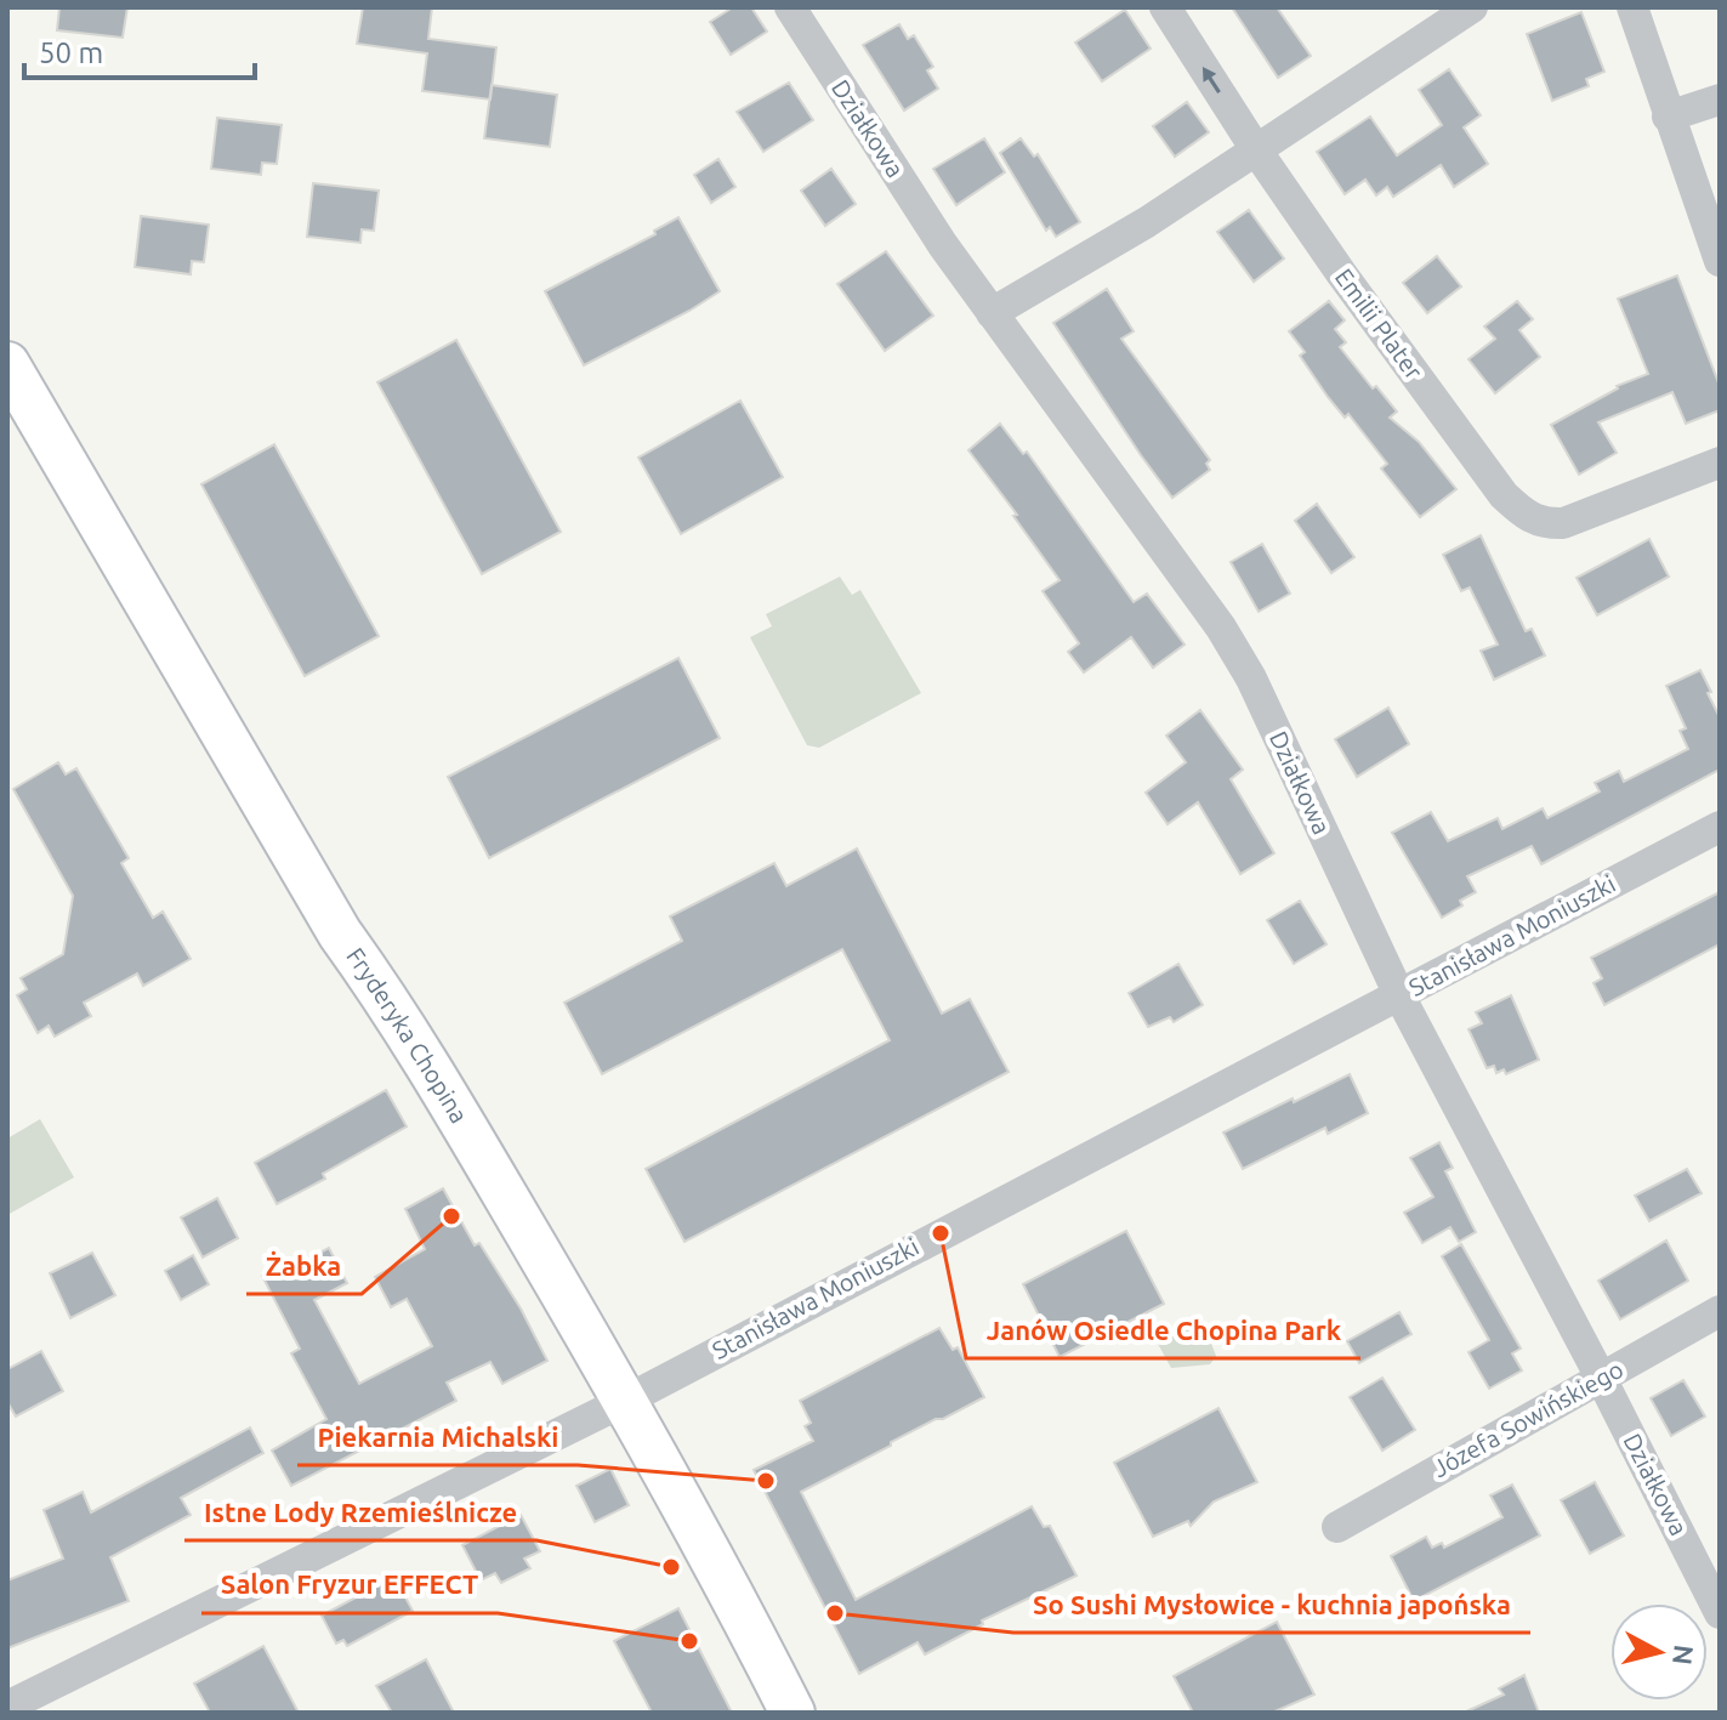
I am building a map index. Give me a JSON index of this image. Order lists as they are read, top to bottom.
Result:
{
  "streets": {
    "street": [
      "Działkowa",
      "Emilii Plater",
      "Stanisława Moniuszki",
      "Fryderyka Chopina",
      "Józefa Sowińskiego"
    ]
  },
  "crossings": [
    ["Działkowa", "Stanisława Moniuszki"],
    ["Działkowa", "Józefa Sowińskiego"],
    ["Stanisława Moniuszki", "Fryderyka Chopina"]
  ],
  "places": [
    "Żabka",
    "Janów Osiedle Chopina Park",
    "Piekarnia Michalski",
    "Istne Lody Rzemieślnicze",
    "So Sushi Mysłowice - kuchnia japońska",
    "Salon Fryzur EFFECT"
  ],
  "scale_bar": "50 m",
  "north": "right"
}
